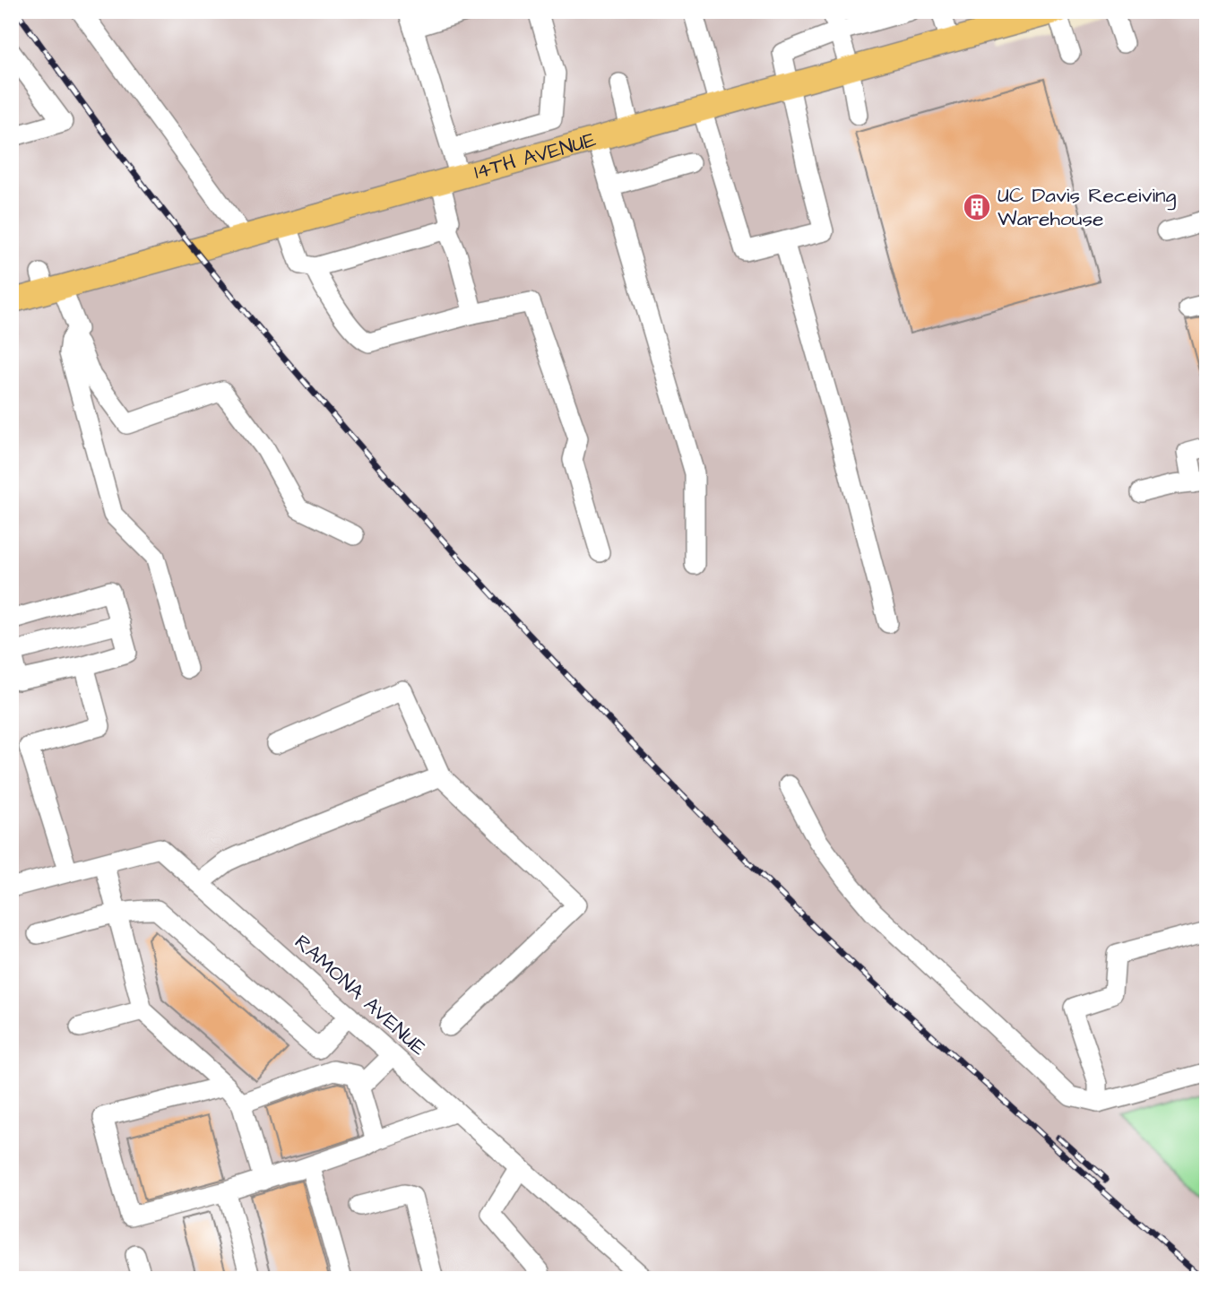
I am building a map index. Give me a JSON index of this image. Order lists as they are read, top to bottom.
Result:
{
  "streets": {
    "main road": ["14TH AVENUE"],
    "street": ["RAMONA AVENUE"]
  },
  "places": {
    "building": ["UC Davis Receiving Warehouse"]
  }
}
